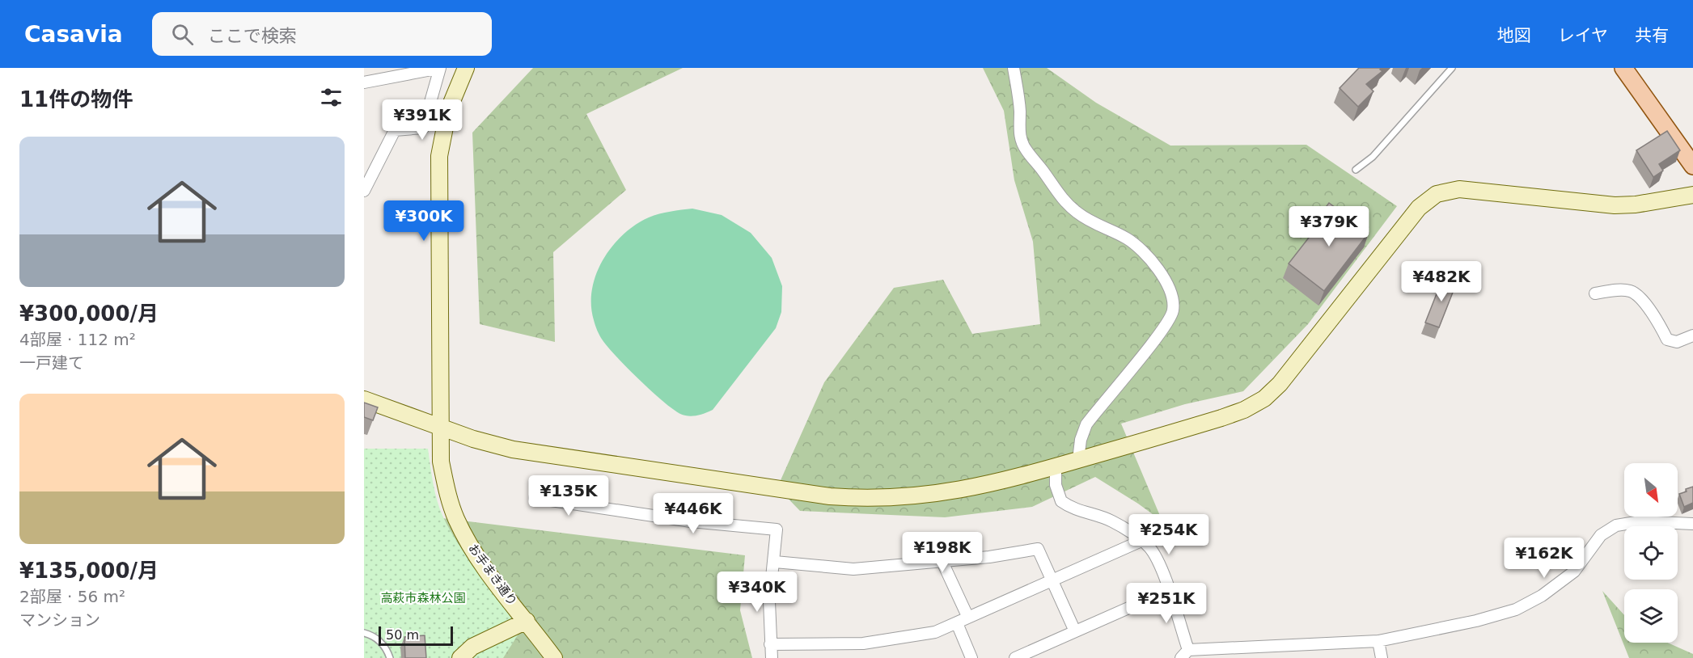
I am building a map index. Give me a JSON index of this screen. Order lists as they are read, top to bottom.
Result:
{
  "streets": {
    "street": ["お手まき通り"]
  },
  "parks": ["高萩市森林公園"],
  "scale_bar": "50 m",
  "north": "bottom right",
  "page": {
    "header": "Casavia",
    "search": "ここで検索",
    "nav": ["地図", "レイヤ", "共有"],
    "heading": "11件の物件",
    "price": [
      "¥391K",
      "¥300K",
      "¥379K",
      "¥482K",
      "¥135K",
      "¥446K",
      "¥254K",
      "¥198K",
      "¥162K",
      "¥340K",
      "¥251K"
    ],
    "list": [
      {
        "name": "¥300,000/月",
        "note": "4部屋 · 112 m² · 一戸建て"
      },
      {
        "name": "¥135,000/月",
        "note": "2部屋 · 56 m² · マンション"
      }
    ],
    "scale": "50 m"
  }
}
